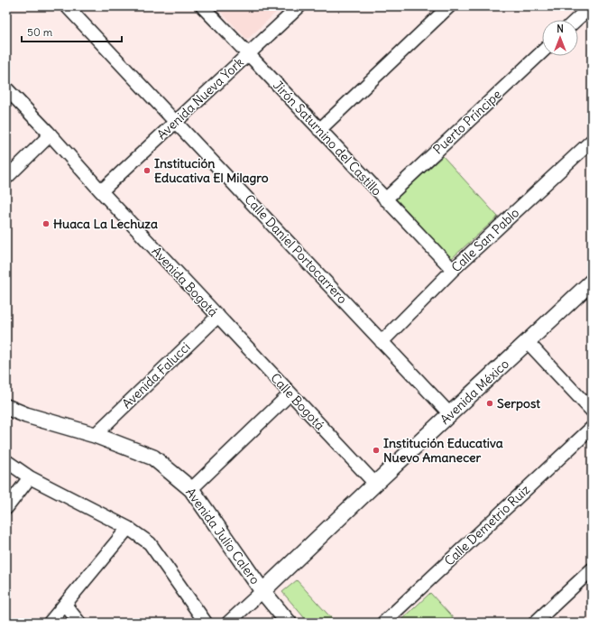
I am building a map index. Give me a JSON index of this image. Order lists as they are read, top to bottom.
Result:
{
  "streets": {
    "street": [
      "Avenida Nueva York",
      "Puerto Príncipe",
      "Jirón Saturnino del Castillo",
      "Calle San Pablo",
      "Calle Daniel Portocarrero",
      "Avenida Bogotá",
      "Avenida Falucci",
      "Avenida México",
      "Calle Bogotá",
      "Calle Demetrio Ruiz",
      "Avenida Julio Calero"
    ]
  },
  "crossings": [
    ["Avenida Nueva York", "Jirón Saturnino del Castillo"],
    ["Avenida Nueva York", "Calle Daniel Portocarrero"],
    ["Avenida Nueva York", "Avenida Bogotá"],
    ["Puerto Príncipe", "Jirón Saturnino del Castillo"],
    ["Jirón Saturnino del Castillo", "Calle San Pablo"],
    ["Calle San Pablo", "Calle Daniel Portocarrero"],
    ["Calle Daniel Portocarrero", "Avenida México"],
    ["Avenida Bogotá", "Avenida Falucci"],
    ["Avenida Bogotá", "Calle Bogotá"],
    ["Avenida Falucci", "Calle Bogotá"],
    ["Avenida Falucci", "Avenida Julio Calero"],
    ["Avenida México", "Calle Bogotá"],
    ["Avenida México", "Avenida Julio Calero"]
  ],
  "places": [
    "Institución Educativa El Milagro",
    "Huaca La Lechuza",
    "Serpost",
    "Institución Educativa Nuevo Amanecer"
  ],
  "scale_bar": "50 m",
  "north": "top"
}
